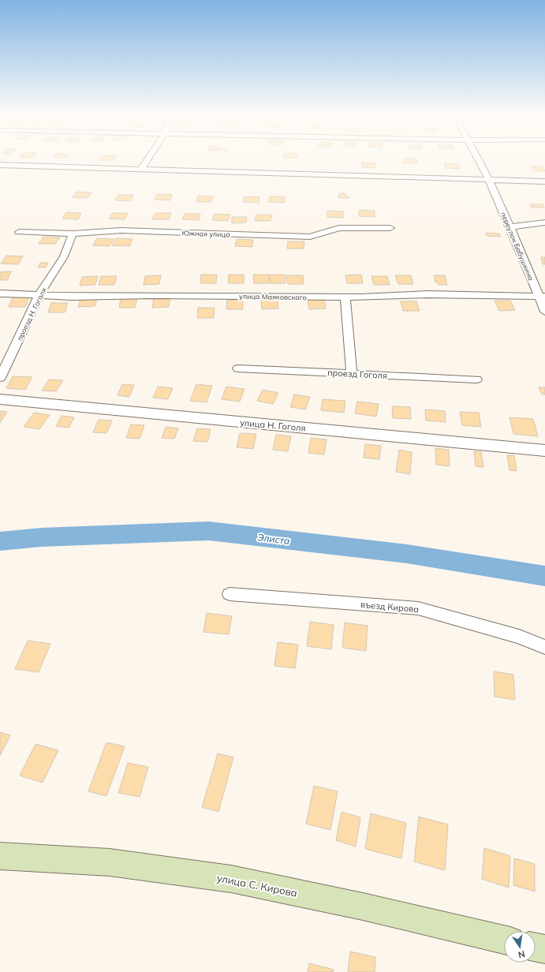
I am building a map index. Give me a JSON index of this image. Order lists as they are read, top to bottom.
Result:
{
  "streets": {
    "main road": ["улица С. Кирова"],
    "street": [
      "Южная улица",
      "переулок Бабушкина",
      "улица Маяковского",
      "проезд Н. Гоголя",
      "проезд Гоголя",
      "улица Н. Гоголя",
      "въезд Кирова"
    ]
  },
  "crossings": [
    ["Южная улица", "проезд Н. Гоголя"],
    ["переулок Бабушкина", "улица Маяковского"],
    ["улица Маяковского", "проезд Н. Гоголя"]
  ],
  "water": ["Элиста"],
  "north": "bottom"
}
